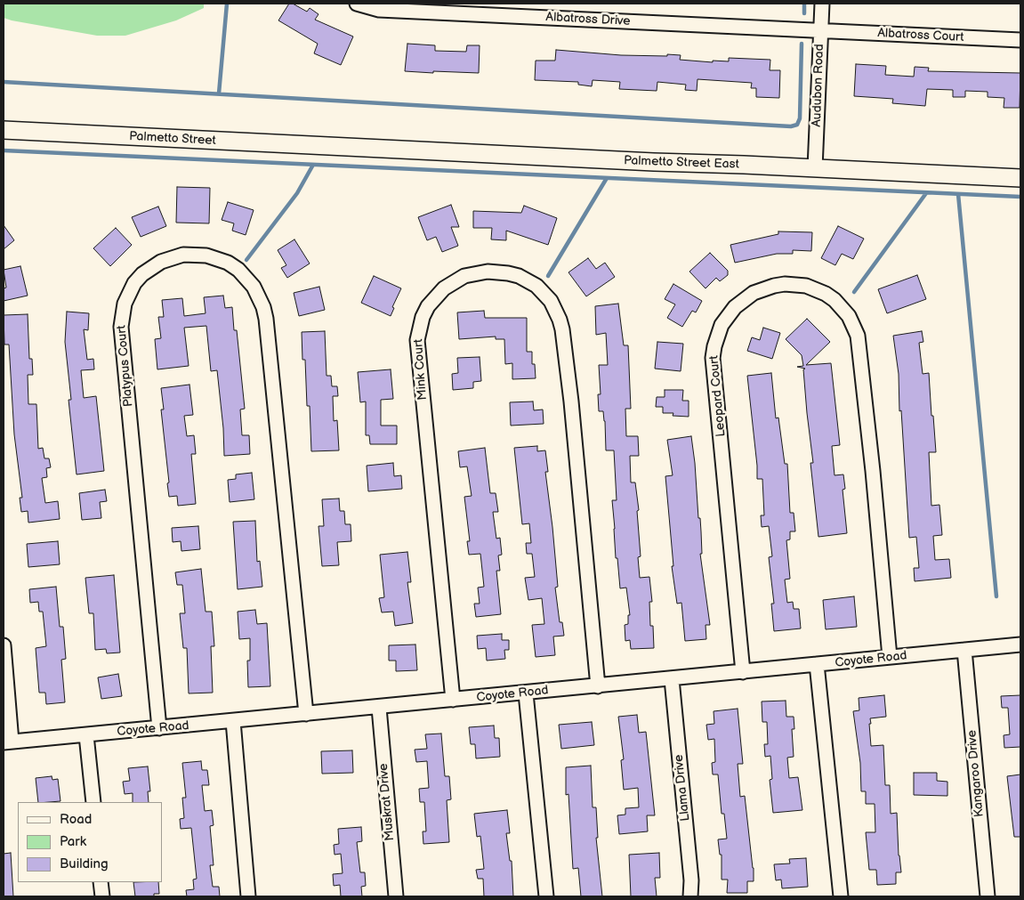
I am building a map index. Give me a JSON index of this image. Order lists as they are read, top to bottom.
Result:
{
  "streets": {
    "main road": ["Palmetto Street", "Palmetto Street East"],
    "street": [
      "Albatross Drive",
      "Albatross Court",
      "Audubon Road",
      "Platypus Court",
      "Mink Court",
      "Leopard Court",
      "Coyote Road",
      "Kangaroo Drive",
      "Llama Drive",
      "Muskrat Drive"
    ]
  },
  "crossings": [
    ["Albatross Drive", "Albatross Court"],
    ["Albatross Drive", "Audubon Road"],
    ["Albatross Court", "Audubon Road"],
    ["Audubon Road", "Palmetto Street East"],
    ["Palmetto Street", "Palmetto Street East"],
    ["Platypus Court", "Coyote Road"],
    ["Mink Court", "Coyote Road"],
    ["Leopard Court", "Coyote Road"],
    ["Coyote Road", "Kangaroo Drive"],
    ["Coyote Road", "Llama Drive"],
    ["Coyote Road", "Muskrat Drive"]
  ],
  "legend": ["Road", "Park", "Building"]
}
